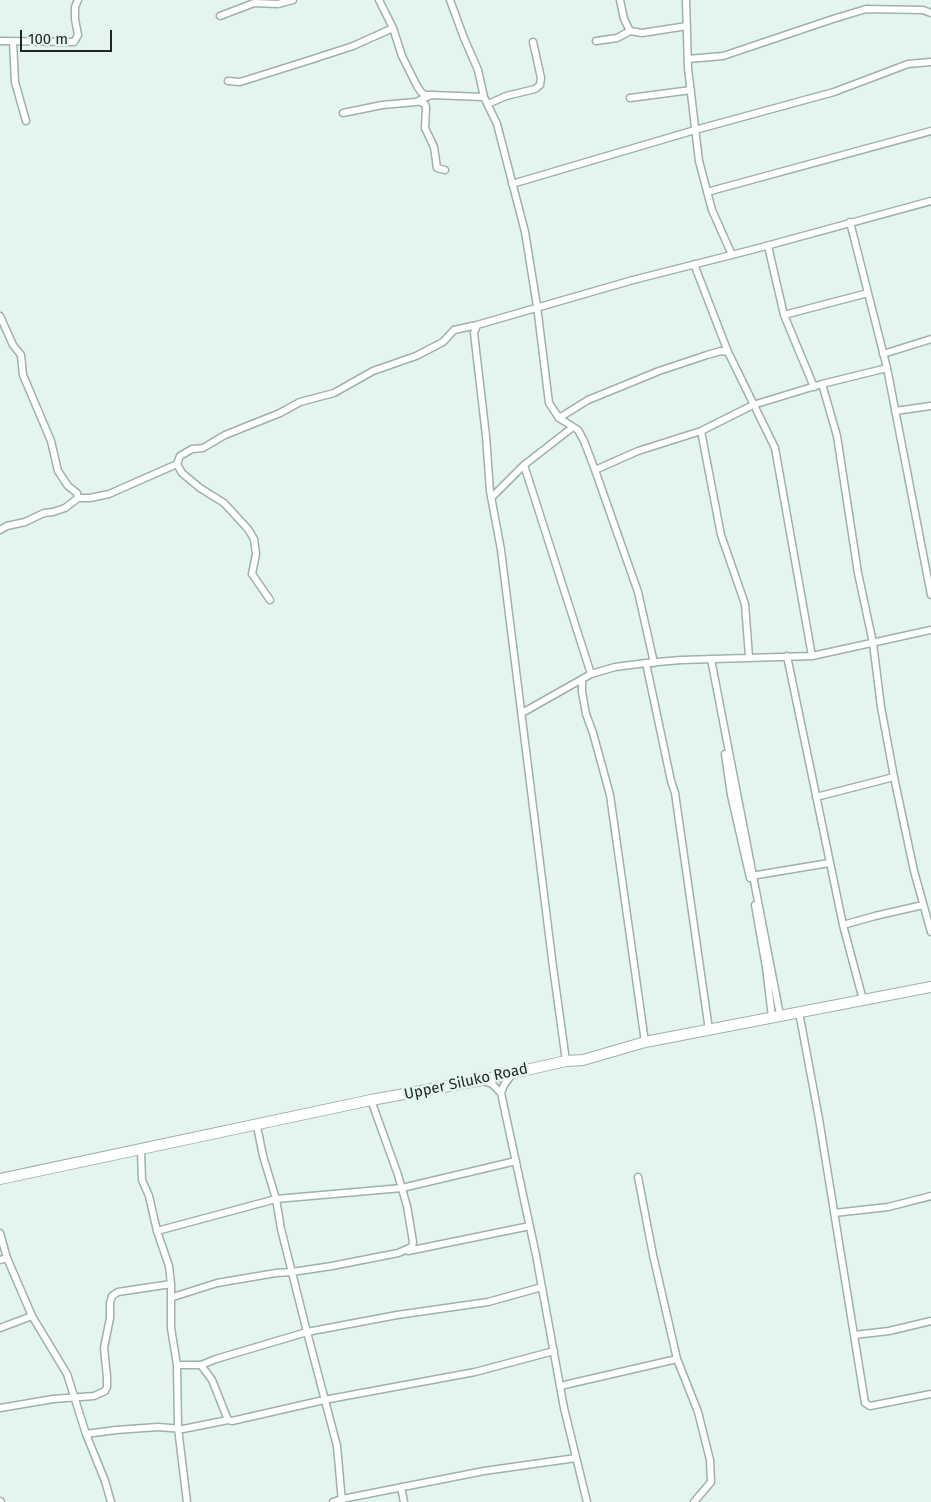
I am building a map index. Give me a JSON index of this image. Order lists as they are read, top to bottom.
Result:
{
  "streets": {
    "main road": ["Upper Siluko Road"]
  },
  "scale_bar": "100 m"
}
